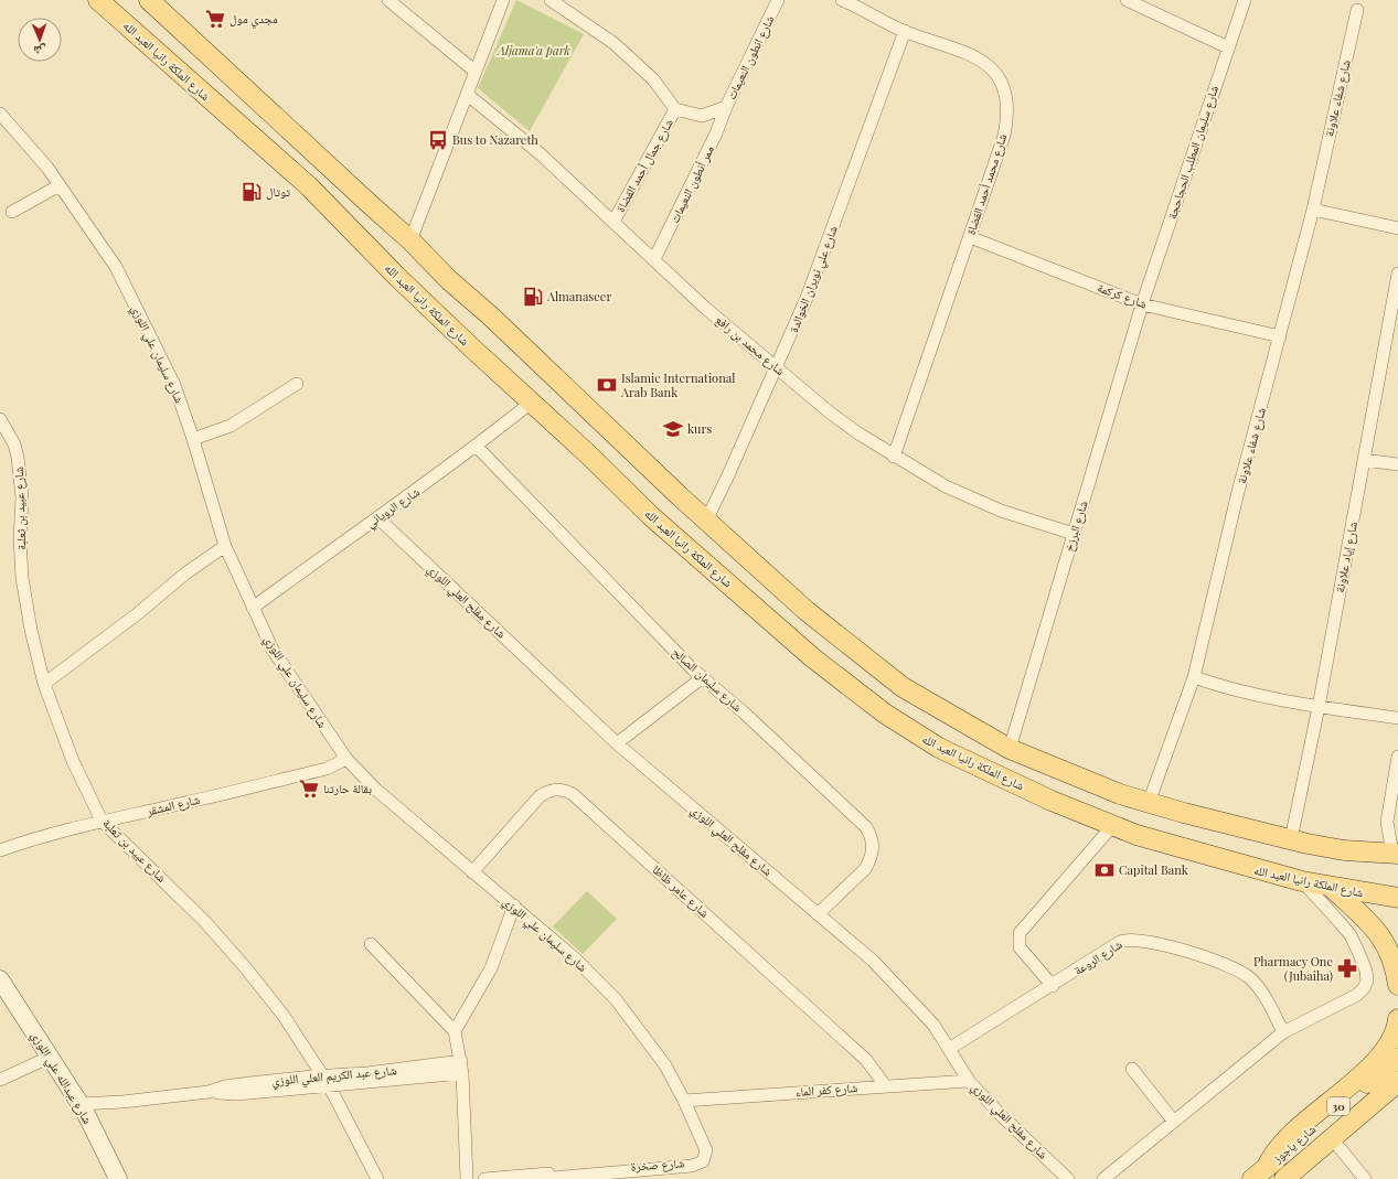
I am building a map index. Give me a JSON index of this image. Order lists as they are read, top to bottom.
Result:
{
  "streets": {
    "main road": ["شارع الملكة رانيا العبد الله", "30", "شارع ياجوز"],
    "street": [
      "شارع انطون النعيمات",
      "شارع شفاء علاونة",
      "شارع سليمان المطلب الحجاحجة",
      "شارع جمال أحمد القضاة",
      "ممر أنطون النعيمات",
      "شارع محمد أحمد القضاة",
      "شارع علي نويران الخوالدة",
      "شارع كركمة",
      "شارع محمد بن رافع",
      "شارع سليمان علي اللوزي",
      "شارع الروياني",
      "شارع عبيد بن ثعلبة",
      "شارع البرزخ",
      "شارع إياد علاونة",
      "شارع مفلح العلي اللوزي",
      "شارع سليمان الصالح",
      "شارع المشقر",
      "شارع عامر ظاظا",
      "شارع الروعة",
      "شارع عبد الكريم العلي اللوزي",
      "شارع عبدالله علي اللوزي",
      "شارع كفر الماء",
      "شارع صخرة"
    ]
  },
  "crossings": [
    ["شارع انطون النعيمات", "شارع جمال أحمد القضاة"],
    ["شارع انطون النعيمات", "ممر أنطون النعيمات"],
    ["شارع الملكة رانيا العبد الله", "شارع الروياني"],
    ["شارع شفاء علاونة", "شارع كركمة"],
    ["شارع سليمان المطلب الحجاحجة", "شارع كركمة"],
    ["شارع سليمان المطلب الحجاحجة", "شارع البرزخ"],
    ["شارع جمال أحمد القضاة", "شارع محمد بن رافع"],
    ["ممر أنطون النعيمات", "شارع محمد بن رافع"],
    ["شارع محمد أحمد القضاة", "شارع علي نويران الخوالدة"],
    ["شارع محمد أحمد القضاة", "شارع كركمة"],
    ["شارع محمد أحمد القضاة", "شارع محمد بن رافع"],
    ["شارع علي نويران الخوالدة", "شارع محمد بن رافع"],
    ["شارع كركمة", "شارع البرزخ"],
    ["شارع محمد بن رافع", "شارع البرزخ"],
    ["شارع سليمان علي اللوزي", "شارع الروياني"],
    ["شارع سليمان علي اللوزي", "شارع المشقر"],
    ["شارع سليمان علي اللوزي", "شارع عامر ظاظا"],
    ["شارع سليمان علي اللوزي", "شارع كفر الماء"],
    ["شارع سليمان علي اللوزي", "شارع صخرة"],
    ["شارع الروياني", "شارع مفلح العلي اللوزي"],
    ["شارع الروياني", "شارع سليمان الصالح"],
    ["شارع عبيد بن ثعلبة", "شارع المشقر"],
    ["شارع عبيد بن ثعلبة", "شارع عبد الكريم العلي اللوزي"],
    ["شارع مفلح العلي اللوزي", "شارع سليمان الصالح"],
    ["شارع مفلح العلي اللوزي", "شارع الروعة"],
    ["شارع مفلح العلي اللوزي", "شارع كفر الماء"],
    ["شارع عامر ظاظا", "شارع كفر الماء"],
    ["شارع عبد الكريم العلي اللوزي", "شارع عبدالله علي اللوزي"]
  ],
  "parks": ["Aljama'a park"],
  "places": {
    "supermarket": ["مجدي مول", "بقالة حارتنا"],
    "bus stop": ["Bus to Nazareth"],
    "fuel station": ["توتال", "Almanaseer"],
    "bank": ["Islamic International Arab Bank", "Capital Bank"],
    "school or university": ["kurs"],
    "pharmacy": ["Pharmacy One (Jubaiha)"]
  },
  "north": "bottom"
}
